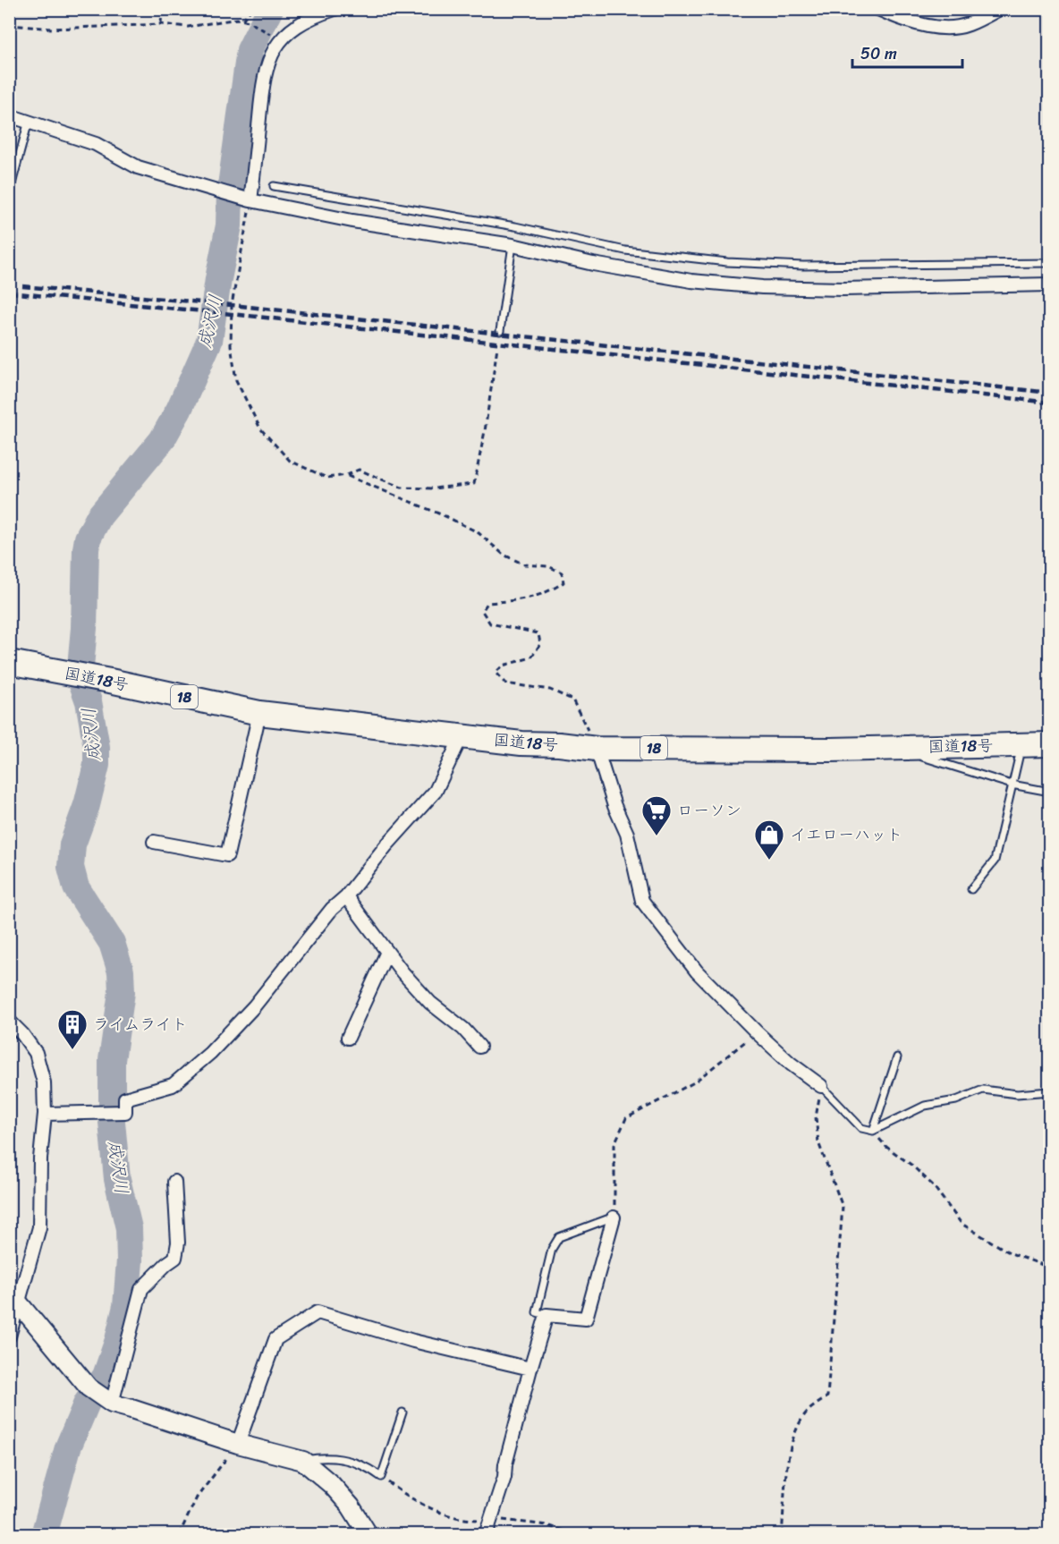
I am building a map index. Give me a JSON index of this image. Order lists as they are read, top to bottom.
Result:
{
  "streets": {
    "highway": ["国道18号", "18"]
  },
  "water": ["成沢川"],
  "places": {
    "supermarket": ["ローソン"],
    "shop": ["イエローハット"],
    "building": ["ライムライト"]
  },
  "scale_bar": "50 m"
}
